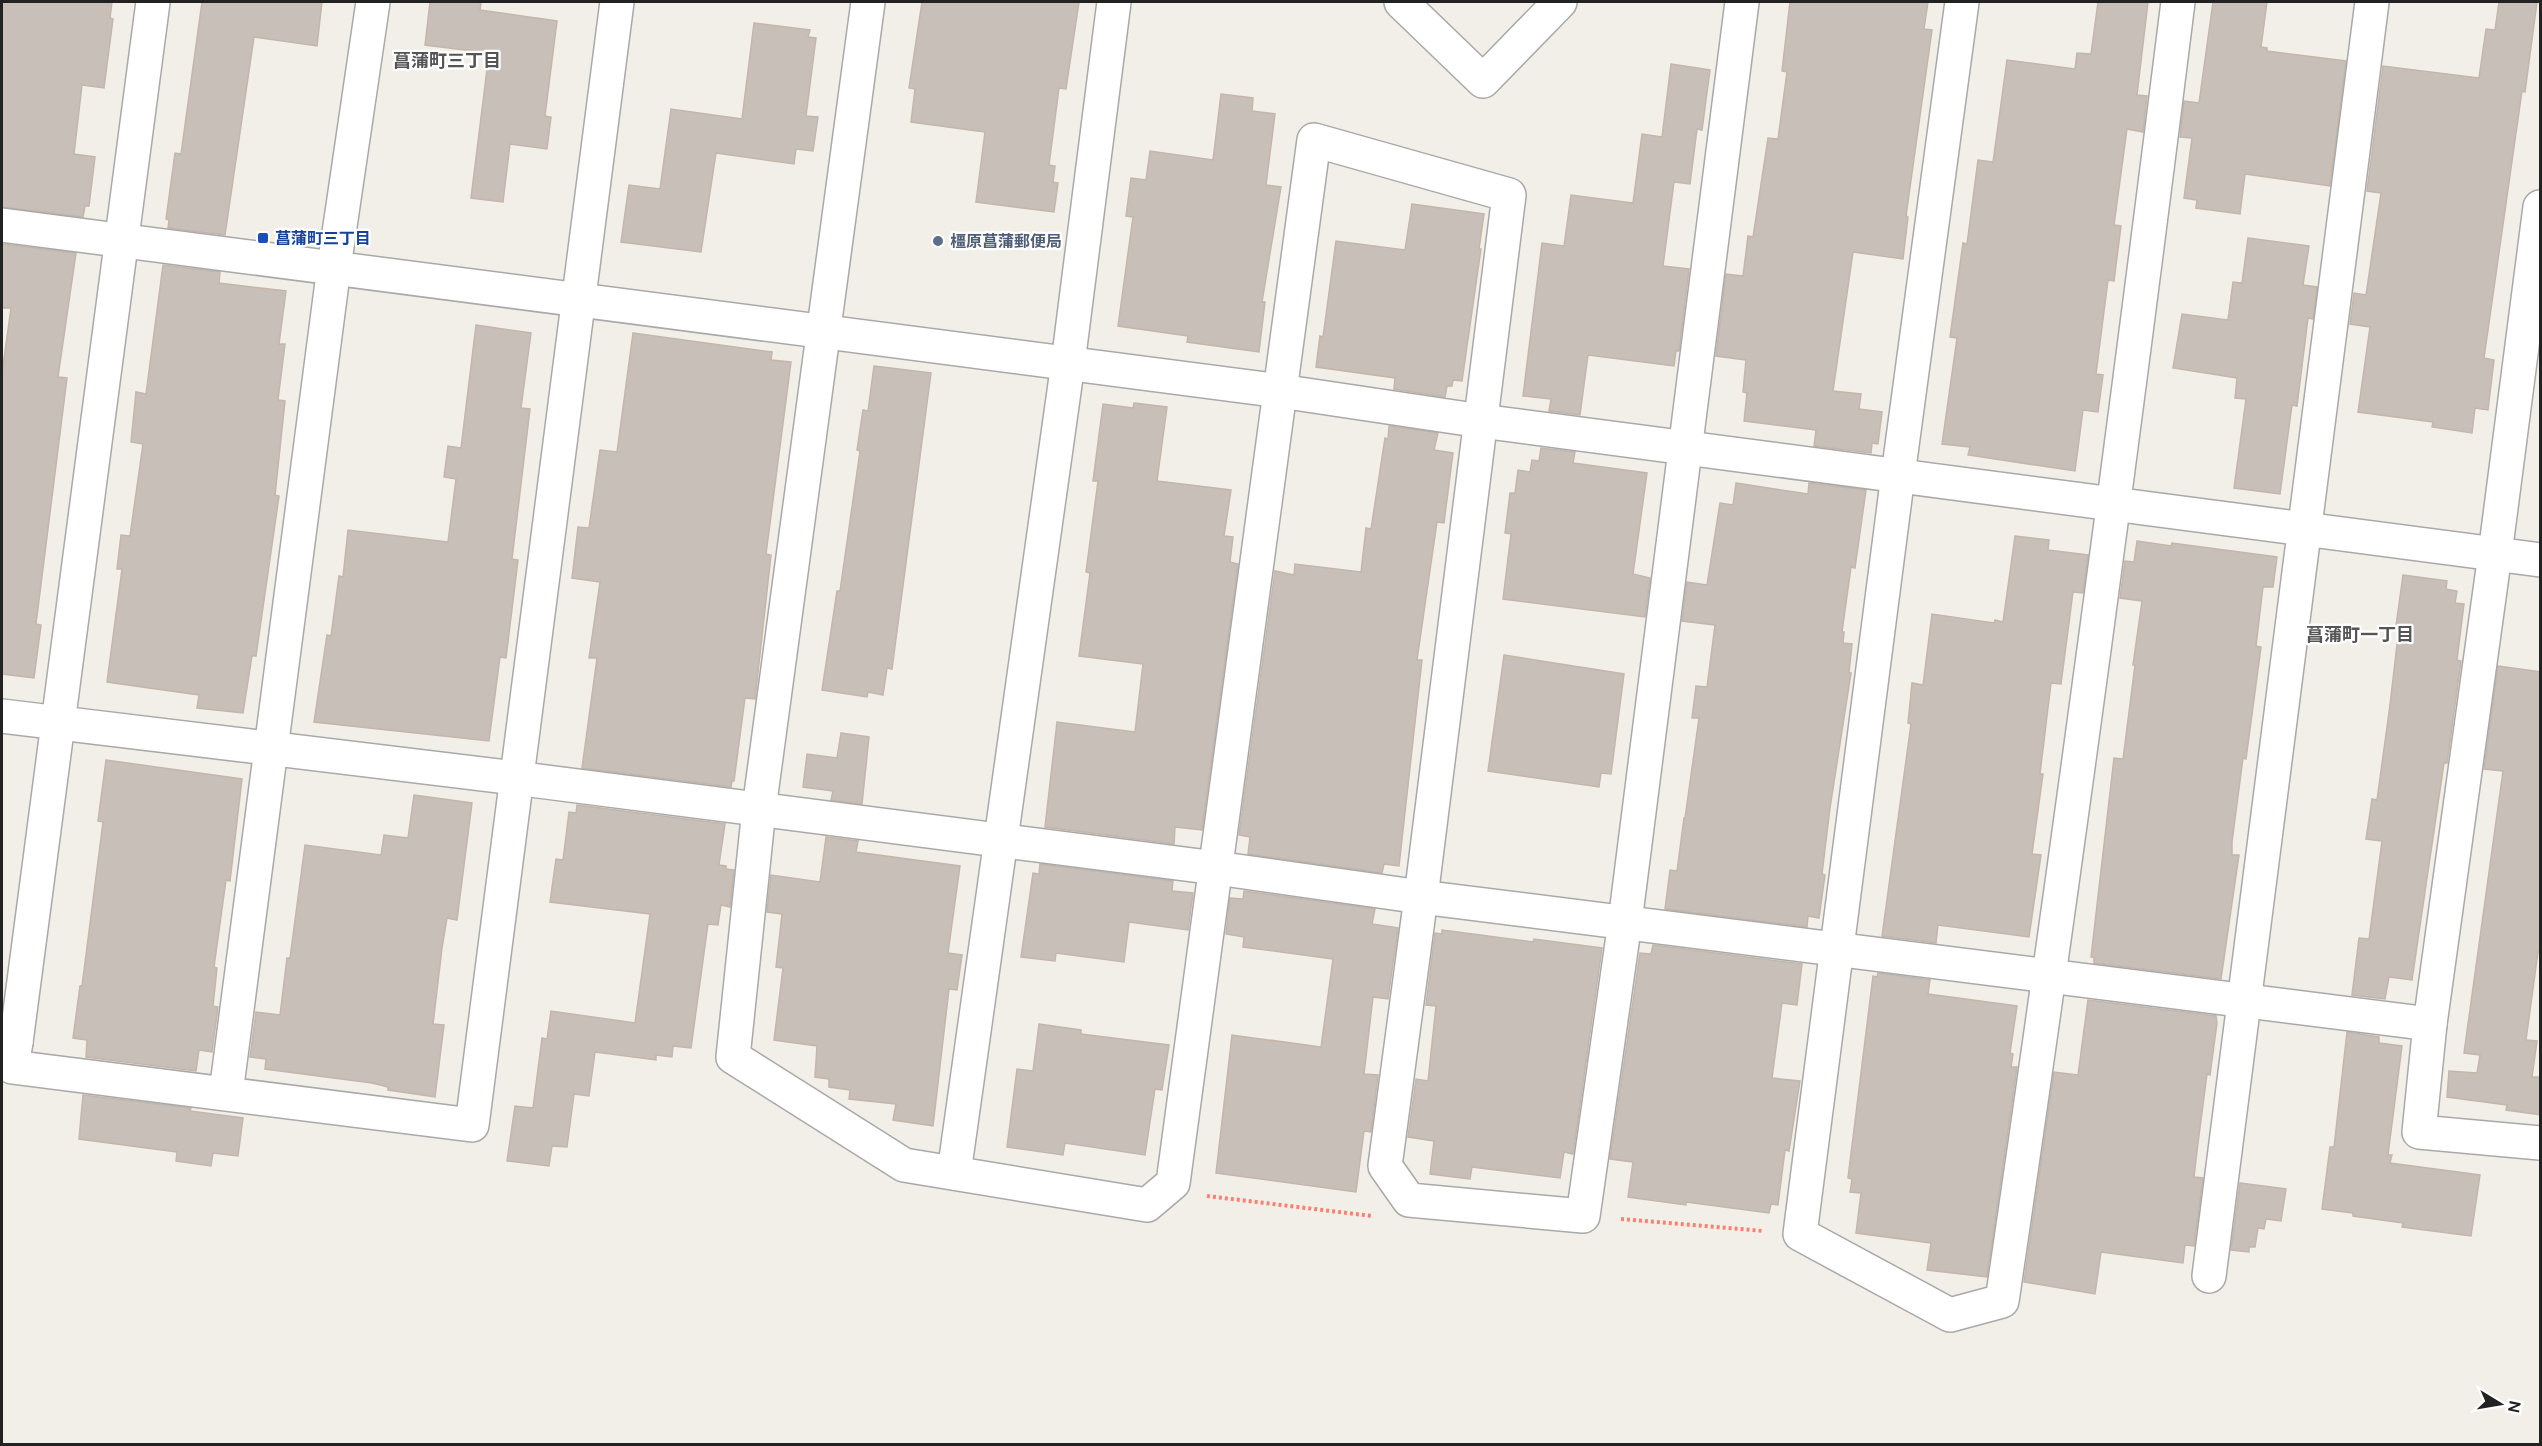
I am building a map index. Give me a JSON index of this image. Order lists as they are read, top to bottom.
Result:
{
  "districts": ["菖蒲町三丁目", "菖蒲町一丁目"],
  "places": {
    "transit": ["菖蒲町三丁目"],
    "other": ["橿原菖蒲郵便局"]
  },
  "north": "right"
}
